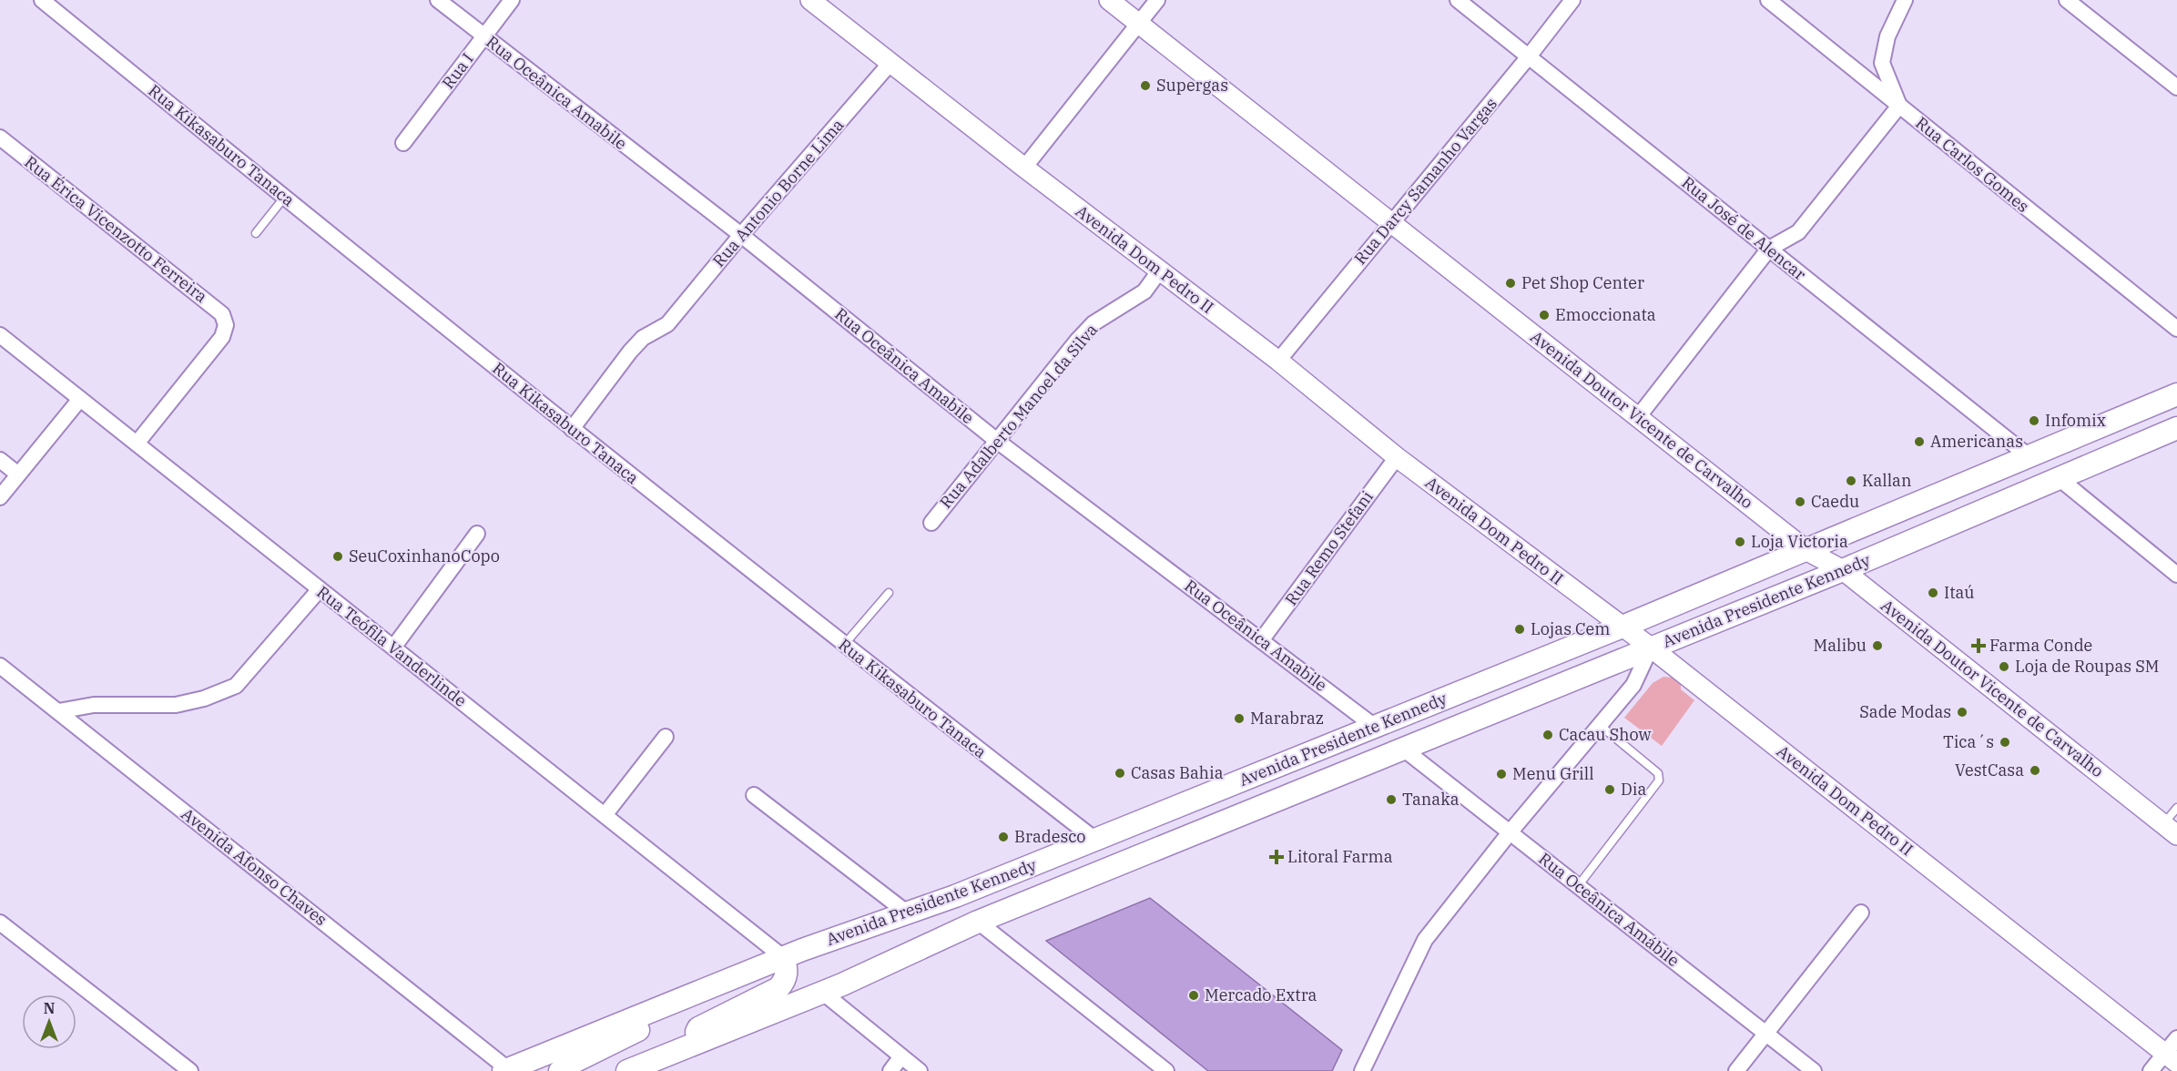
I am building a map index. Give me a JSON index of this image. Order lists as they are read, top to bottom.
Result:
{
  "streets": {
    "main road": ["Avenida Presidente Kennedy"],
    "street": [
      "Rua I",
      "Rua Oceânica Amabile",
      "Rua Kikasaburo Tanaca",
      "Rua Carlos Gomes",
      "Rua Darcy Samanho Vargas",
      "Rua Antonio Borne Lima",
      "Rua José de Alencar",
      "Rua Érica Vicenzotto Ferreira",
      "Avenida Dom Pedro II",
      "Rua Adalberto Manoel da Silva",
      "Avenida Doutor Vicente de Carvalho",
      "Rua Remo Stefani",
      "Rua Teófila Vanderlinde",
      "Avenida Afonso Chaves",
      "Rua Oceânica Amábile"
    ]
  },
  "crossings": [
    ["Rua I", "Rua Oceânica Amabile"],
    ["Rua Oceânica Amabile", "Rua Antonio Borne Lima"],
    ["Rua Oceânica Amabile", "Rua Adalberto Manoel da Silva"],
    ["Rua Oceânica Amabile", "Rua Remo Stefani"],
    ["Rua Oceânica Amabile", "Avenida Presidente Kennedy"],
    ["Rua Kikasaburo Tanaca", "Rua Antonio Borne Lima"],
    ["Rua Kikasaburo Tanaca", "Avenida Presidente Kennedy"],
    ["Rua Darcy Samanho Vargas", "Rua José de Alencar"],
    ["Rua Darcy Samanho Vargas", "Avenida Dom Pedro II"],
    ["Rua Darcy Samanho Vargas", "Avenida Doutor Vicente de Carvalho"],
    ["Rua Antonio Borne Lima", "Avenida Dom Pedro II"],
    ["Rua José de Alencar", "Avenida Presidente Kennedy"],
    ["Rua Érica Vicenzotto Ferreira", "Rua Teófila Vanderlinde"],
    ["Avenida Dom Pedro II", "Rua Adalberto Manoel da Silva"],
    ["Avenida Dom Pedro II", "Rua Remo Stefani"],
    ["Avenida Dom Pedro II", "Avenida Presidente Kennedy"],
    ["Avenida Doutor Vicente de Carvalho", "Avenida Presidente Kennedy"],
    ["Avenida Presidente Kennedy", "Rua Teófila Vanderlinde"],
    ["Avenida Presidente Kennedy", "Avenida Afonso Chaves"],
    ["Avenida Presidente Kennedy", "Rua Oceânica Amábile"]
  ],
  "places": {
    "other": [
      "Supergas",
      "Pet Shop Center",
      "Emoccionata",
      "Infomix",
      "Americanas",
      "Kallan",
      "Caedu",
      "Loja Victoria",
      "SeuCoxinhanoCopo",
      "Itaú",
      "Lojas Cem",
      "Malibu",
      "Loja de Roupas SM",
      "Sade Modas",
      "Marabraz",
      "Cacau Show",
      "Tica´s",
      "VestCasa",
      "Casas Bahia",
      "Menu Grill",
      "Dia",
      "Tanaka",
      "Bradesco",
      "Mercado Extra"
    ],
    "health": ["Farma Conde", "Litoral Farma"]
  },
  "north": "top"
}
